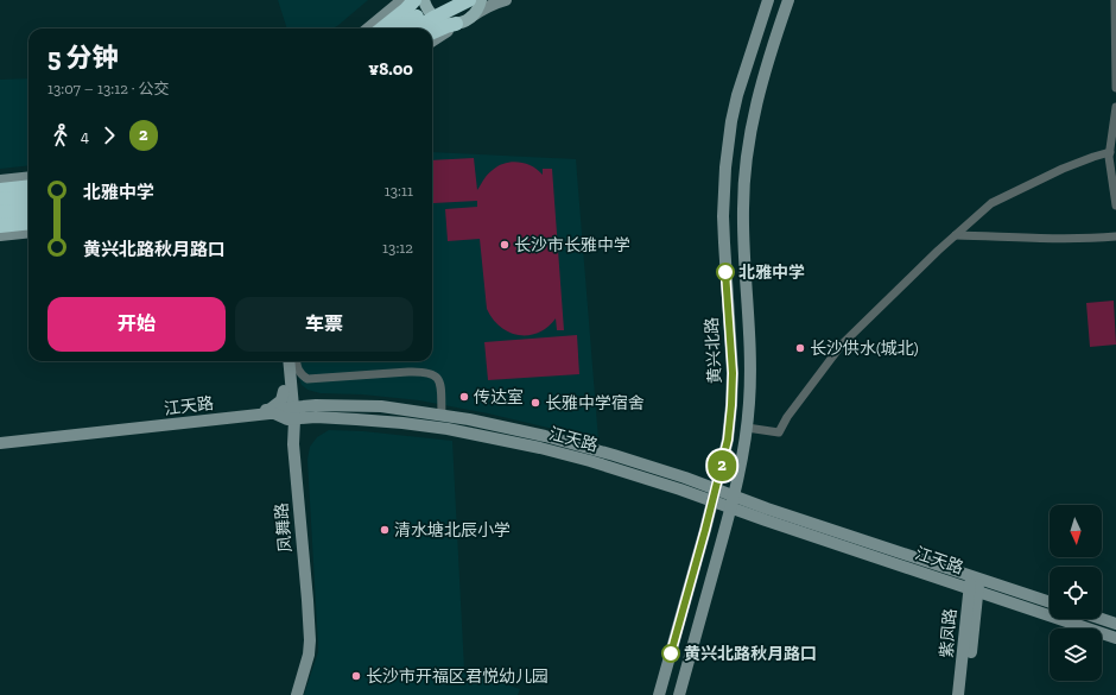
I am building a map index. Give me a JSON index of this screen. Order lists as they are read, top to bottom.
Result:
{
  "streets": {
    "street": [
      "黄兴北路",
      "江天路",
      "凤舞路",
      "紫凤路"
    ]
  },
  "crossings": [
    ["黄兴北路", "江天路"],
    ["江天路", "凤舞路"],
    ["江天路", "紫凤路"]
  ],
  "places": [
    "长沙市长雅中学",
    "北雅中学",
    "长沙供水(城北)",
    "传达室",
    "长雅中学宿舍",
    "清水塘北辰小学",
    "黄兴北路秋月路口",
    "长沙市开福区君悦幼儿园"
  ],
  "lines": ["bus line 2"],
  "north": "bottom",
  "page": {
    "on_map": "2",
    "heading": ["5 分钟", "13:07 – 13:12 · 公交", "¥8.00"],
    "legs": ["4", "2"],
    "list": [
      {
        "name": "北雅中学",
        "value": "13:11"
      },
      {
        "name": "黄兴北路秋月路口",
        "value": "13:12"
      }
    ],
    "buttons": ["开始", "车票"]
  }
}
